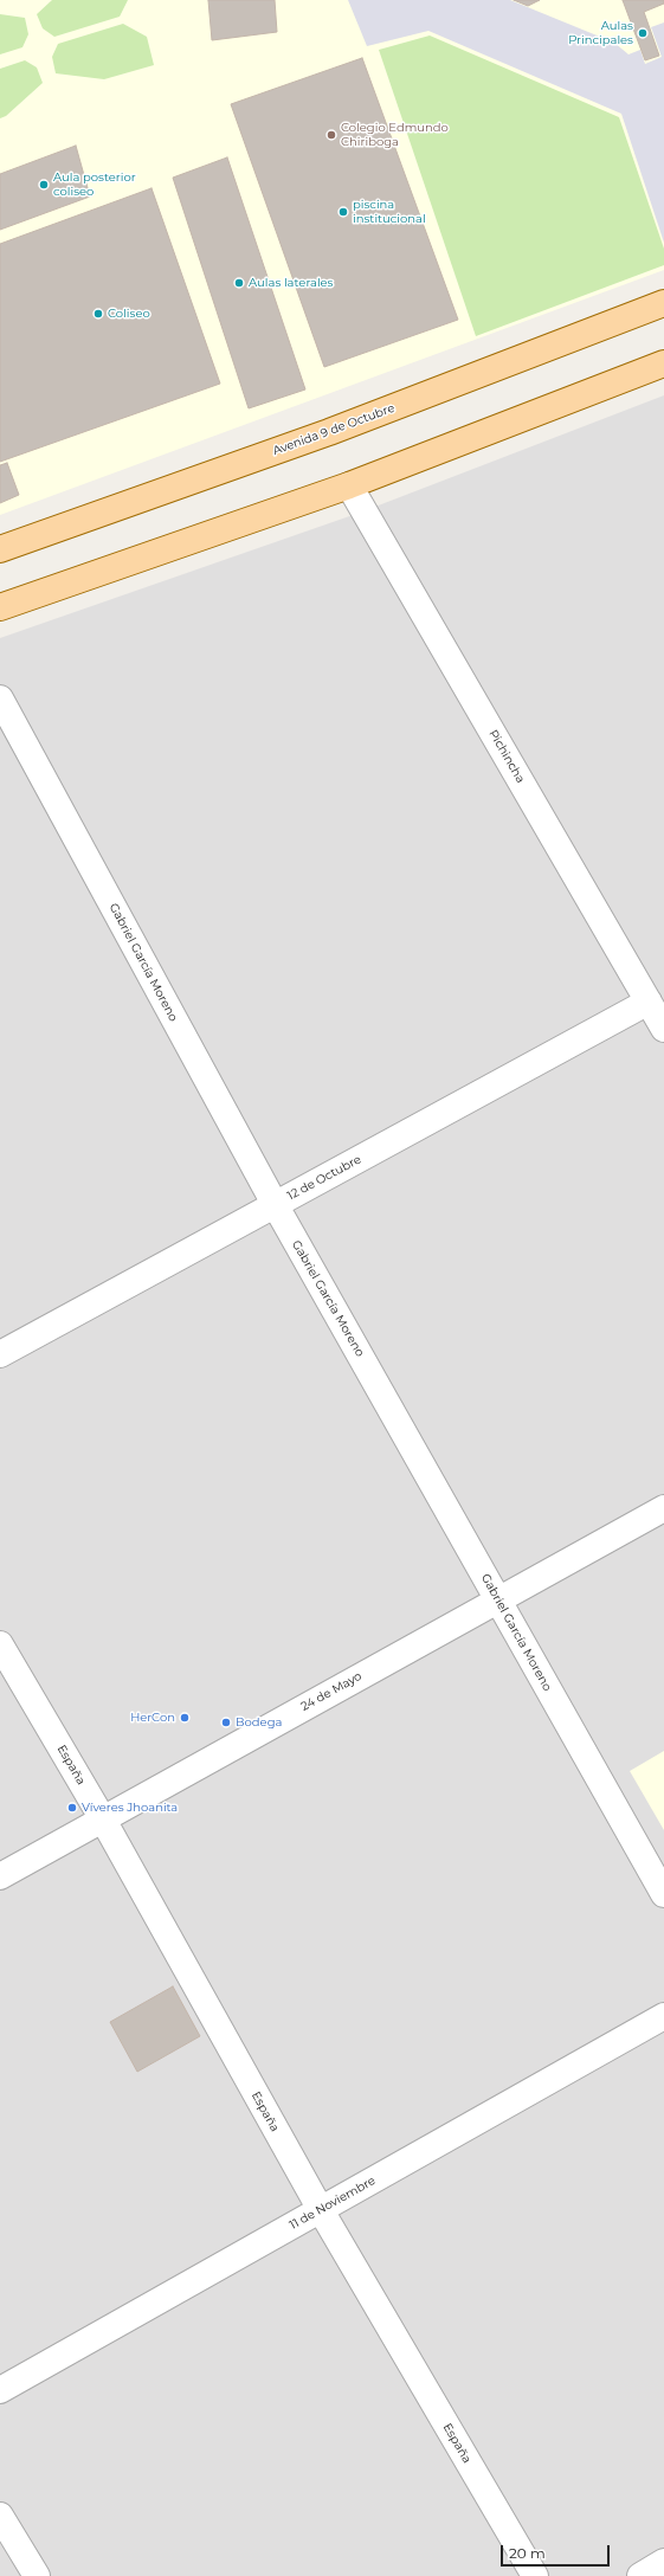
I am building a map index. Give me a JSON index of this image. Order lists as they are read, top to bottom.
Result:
{
  "streets": {
    "main road": ["Avenida 9 de Octubre"],
    "street": [
      "Pichincha",
      "Gabriel García Moreno",
      "12 de Octubre",
      "24 de Mayo",
      "España",
      "11 de Noviembre"
    ]
  },
  "crossings": [
    ["Pichincha", "12 de Octubre"],
    ["Gabriel García Moreno", "12 de Octubre"],
    ["Gabriel García Moreno", "24 de Mayo"],
    ["24 de Mayo", "España"],
    ["España", "11 de Noviembre"]
  ],
  "places": [
    "Aulas Principales",
    "Colegio Edmundo Chiriboga",
    "Aula posterior coliseo",
    "piscina institucional",
    "Aulas laterales",
    "Coliseo",
    "HerCon",
    "Bodega",
    "Víveres Jhoanita"
  ],
  "scale_bar": "20 m"
}
